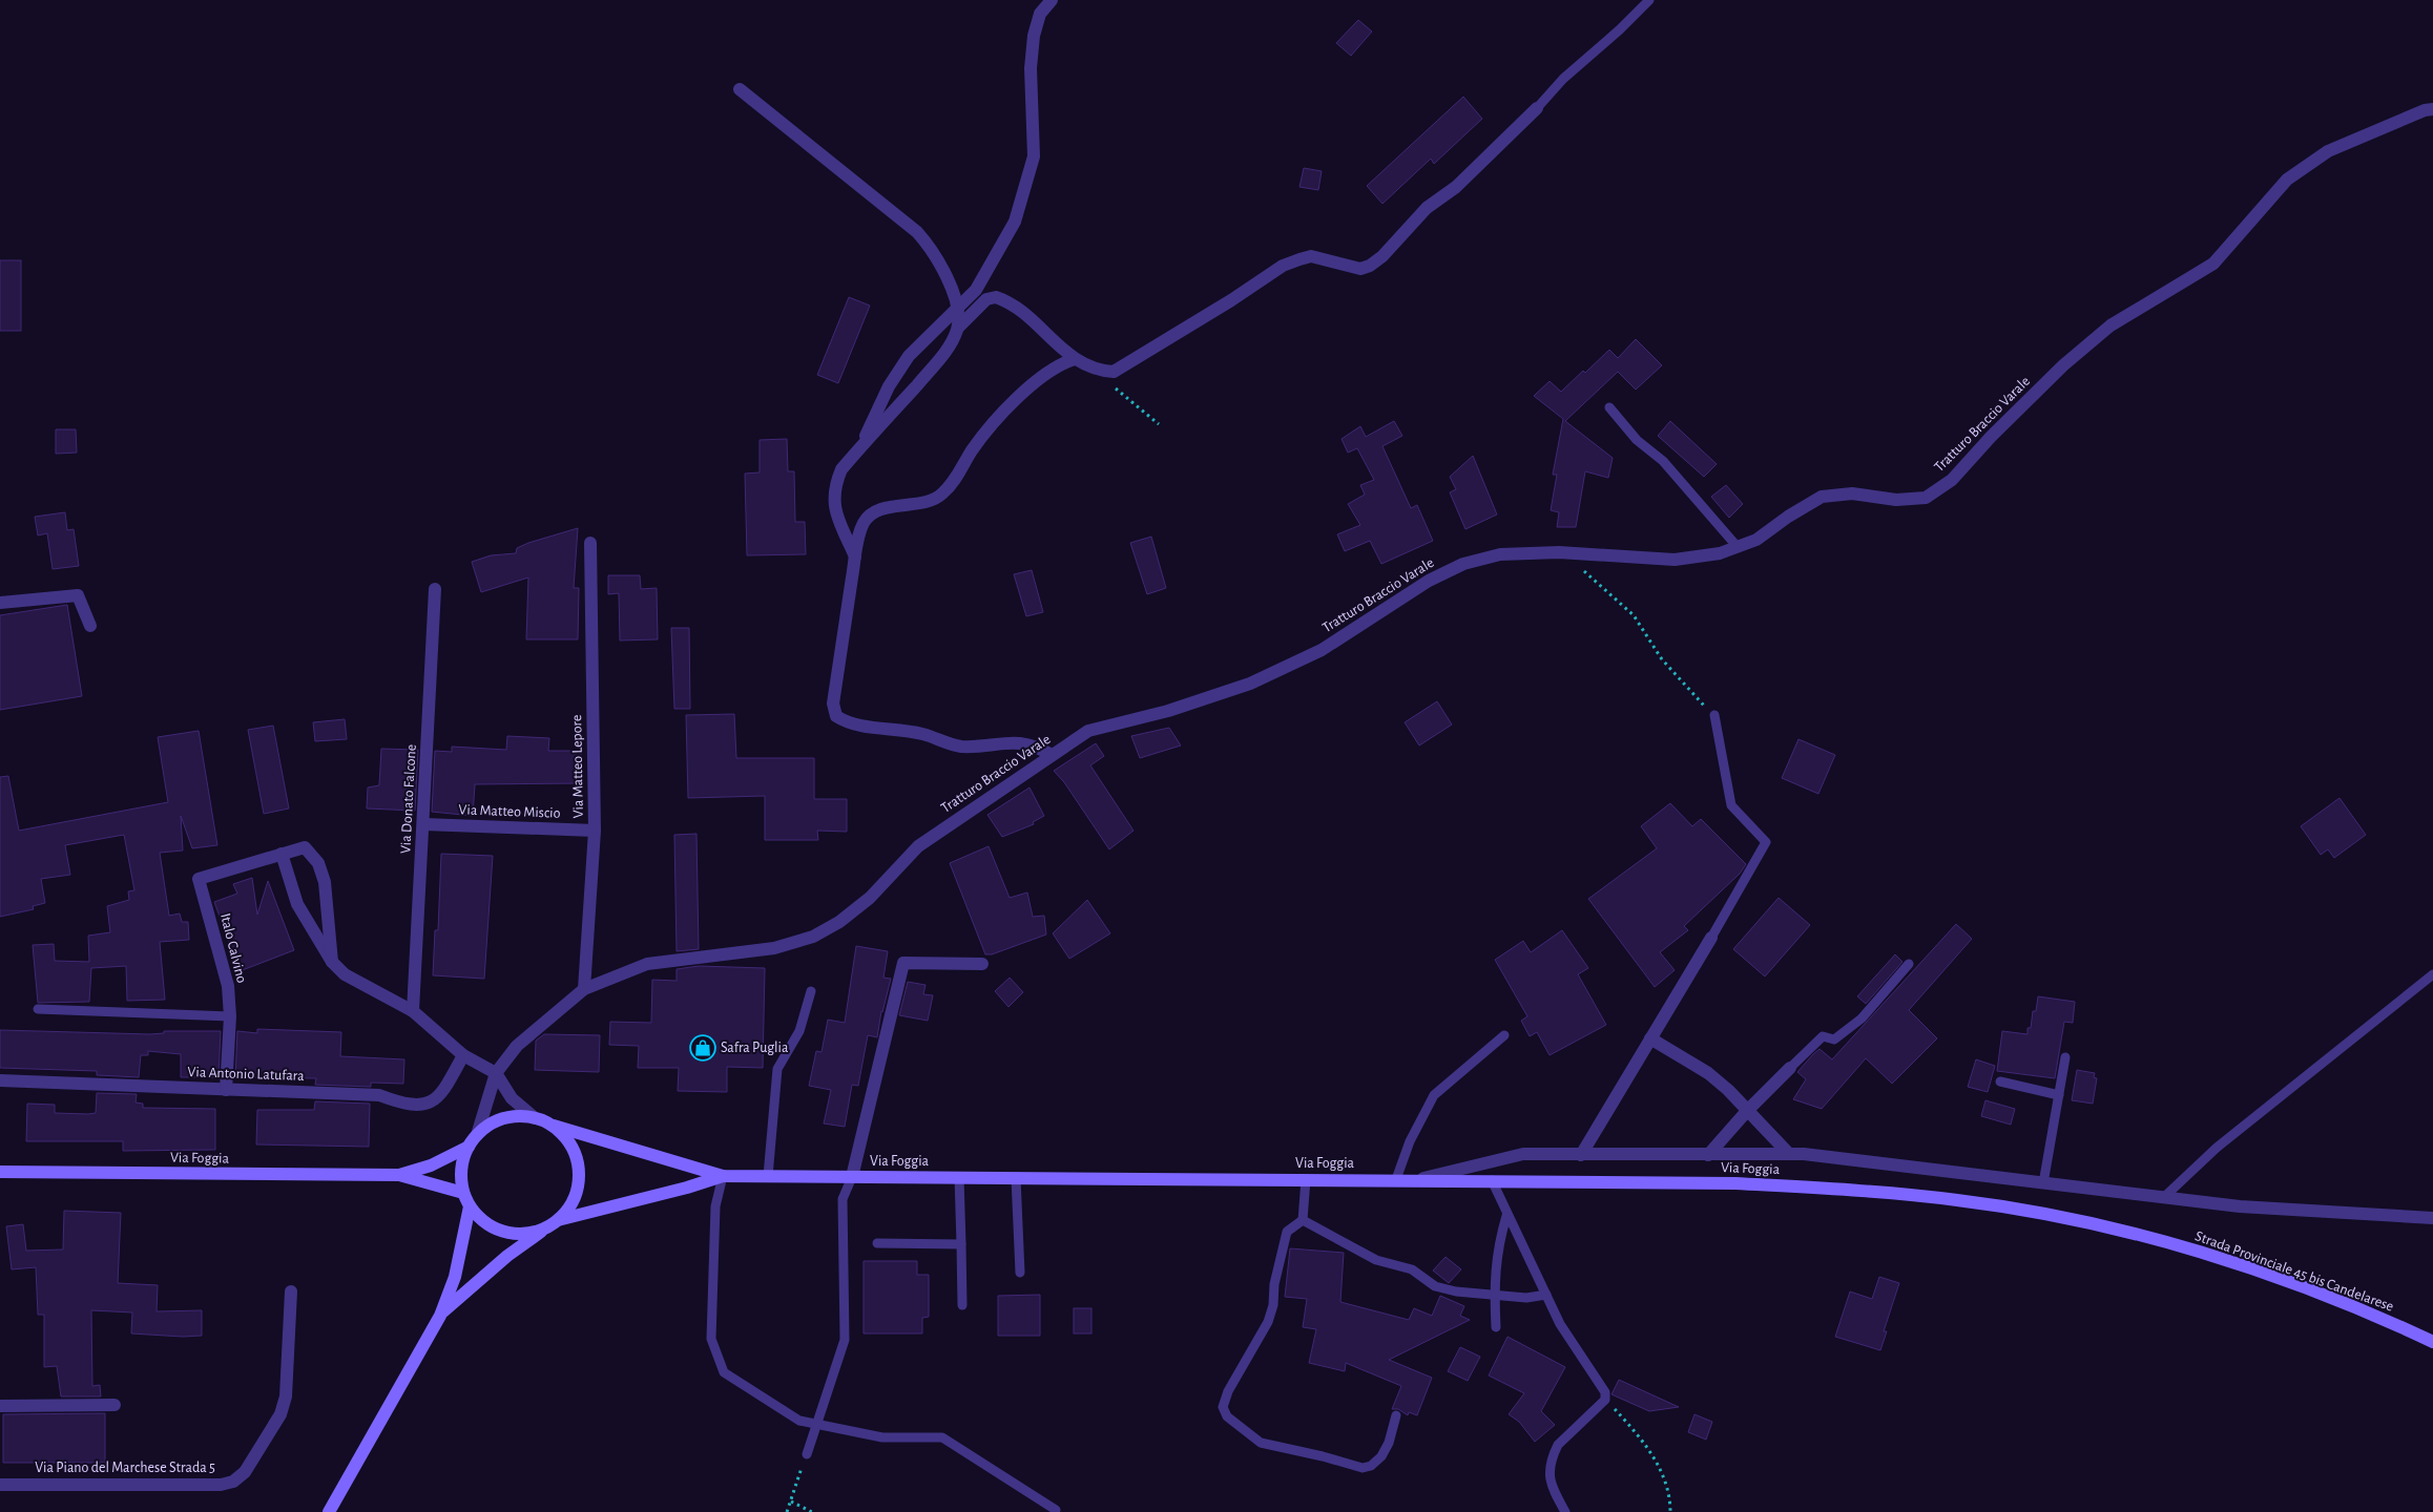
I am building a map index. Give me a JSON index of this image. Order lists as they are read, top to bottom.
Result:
{
  "streets": {
    "main road": ["Via Foggia", "Strada Provinciale 45 bis Candelarese"],
    "street": [
      "Tratturo Braccio Varale",
      "Via Matteo Lepore",
      "Via Donato Falcone",
      "Via Matteo Miscio",
      "Italo Calvino",
      "Via Antonio Latufara",
      "Via Piano del Marchese Strada 5"
    ]
  },
  "crossings": [
    ["Tratturo Braccio Varale", "Via Matteo Lepore"],
    ["Tratturo Braccio Varale", "Via Foggia"],
    ["Via Matteo Lepore", "Via Matteo Miscio"],
    ["Via Donato Falcone", "Via Matteo Miscio"],
    ["Italo Calvino", "Via Antonio Latufara"],
    ["Via Foggia", "Strada Provinciale 45 bis Candelarese"]
  ],
  "places": {
    "shop": ["Safra Puglia"]
  }
}
